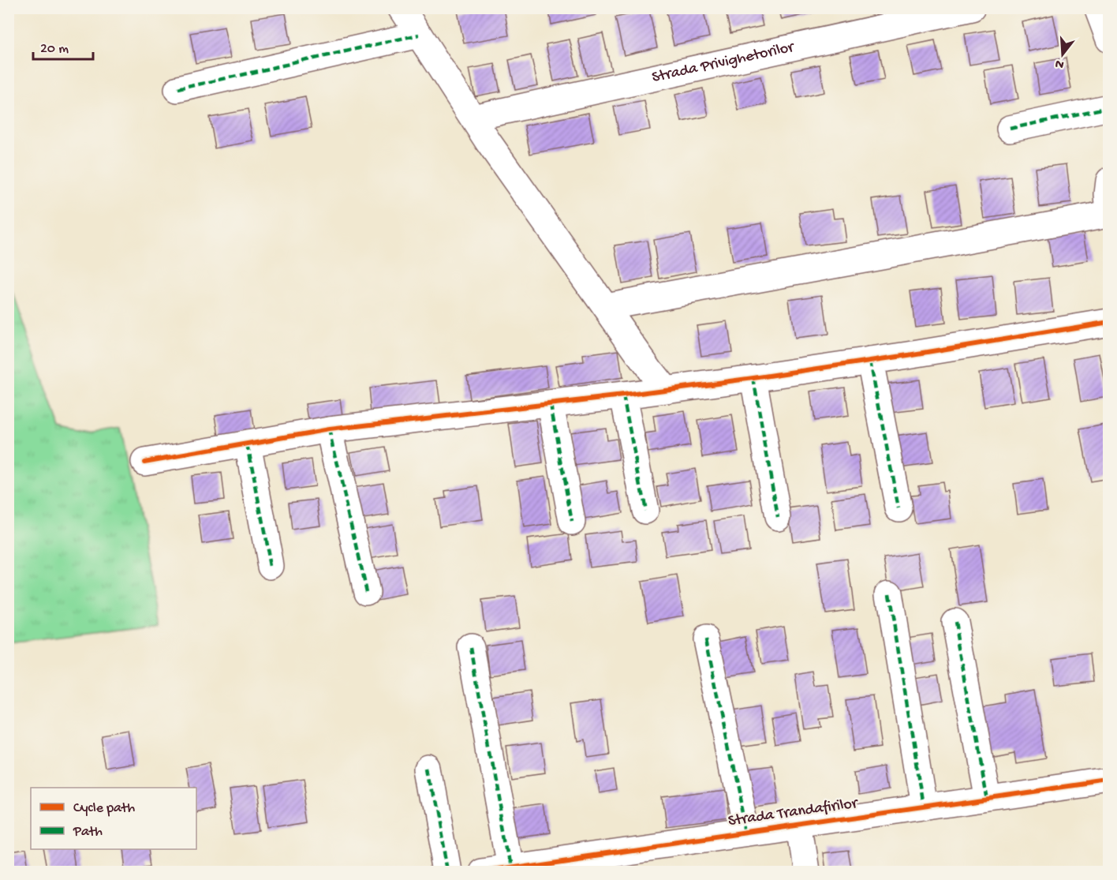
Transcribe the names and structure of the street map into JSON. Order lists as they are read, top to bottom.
{
  "streets": {
    "street": ["Strada Privighetorilor", "Strada Trandafirilor"]
  },
  "legend": ["Cycle path", "Path"],
  "scale_bar": "20 m",
  "north": "bottom"
}
